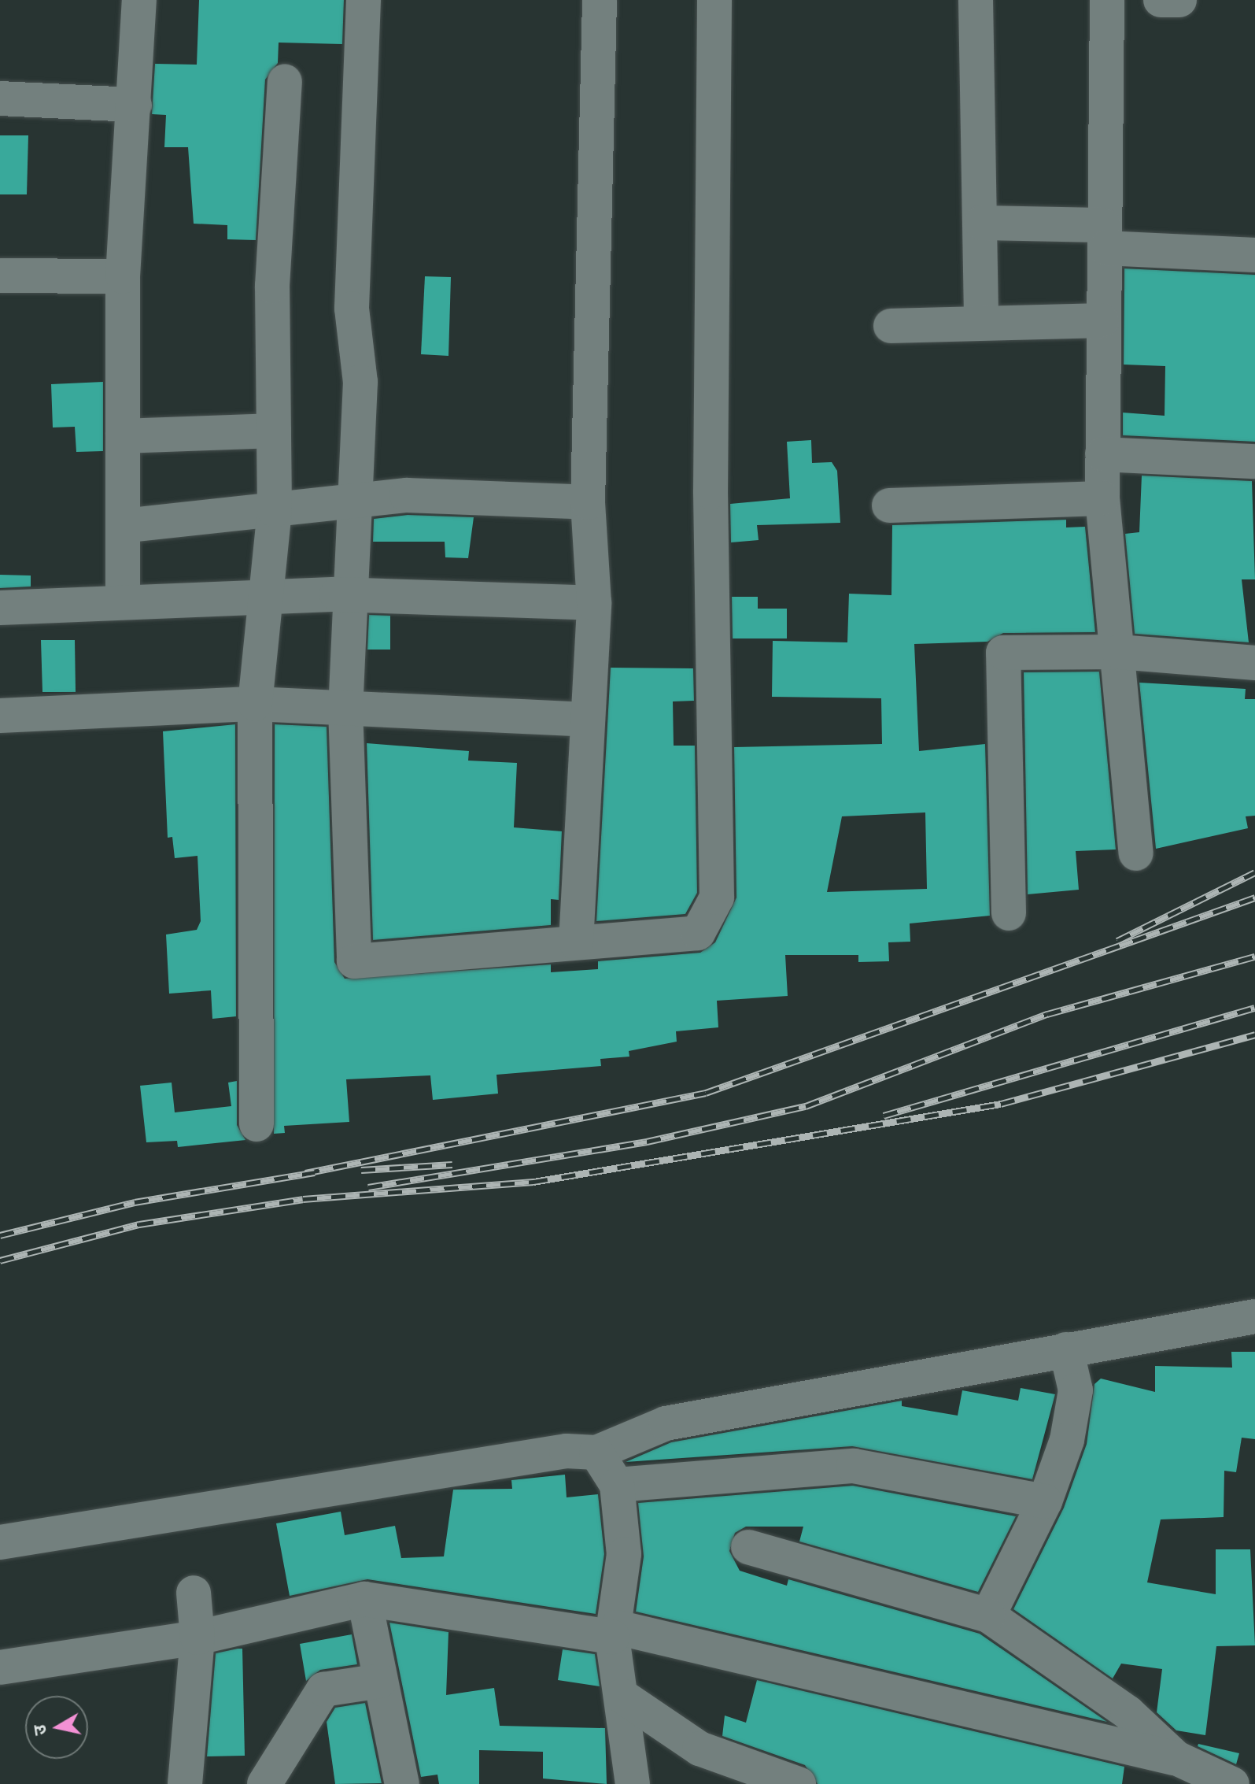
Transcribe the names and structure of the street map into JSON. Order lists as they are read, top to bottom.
{
  "north": "left"
}
